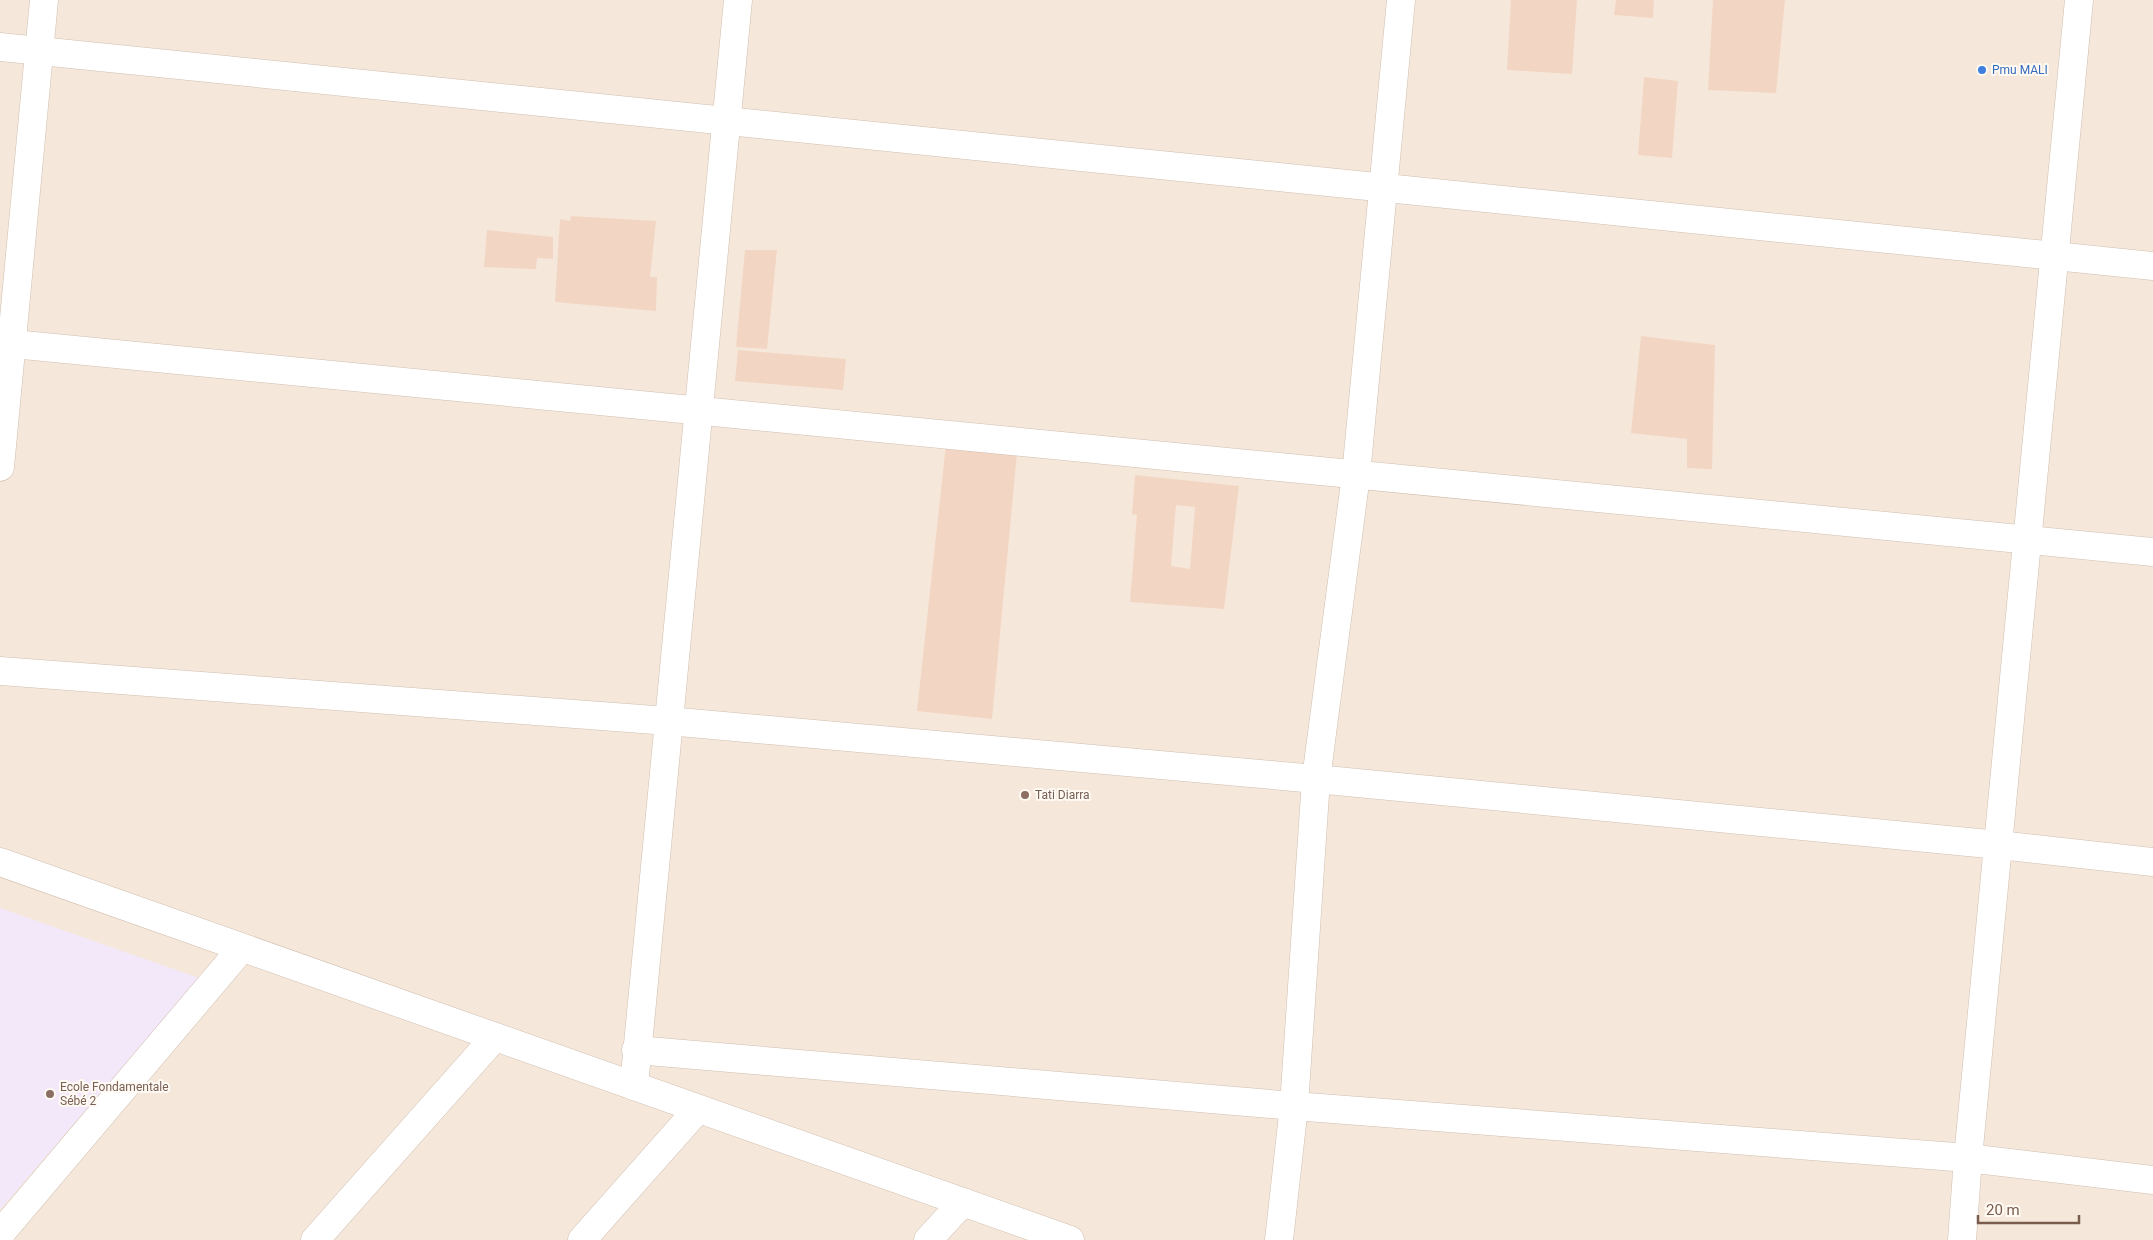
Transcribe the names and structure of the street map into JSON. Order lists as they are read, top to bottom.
{
  "places": ["Pmu MALI", "Tati Diarra", "Ecole Fondamentale Sébé 2"],
  "scale_bar": "20 m"
}
